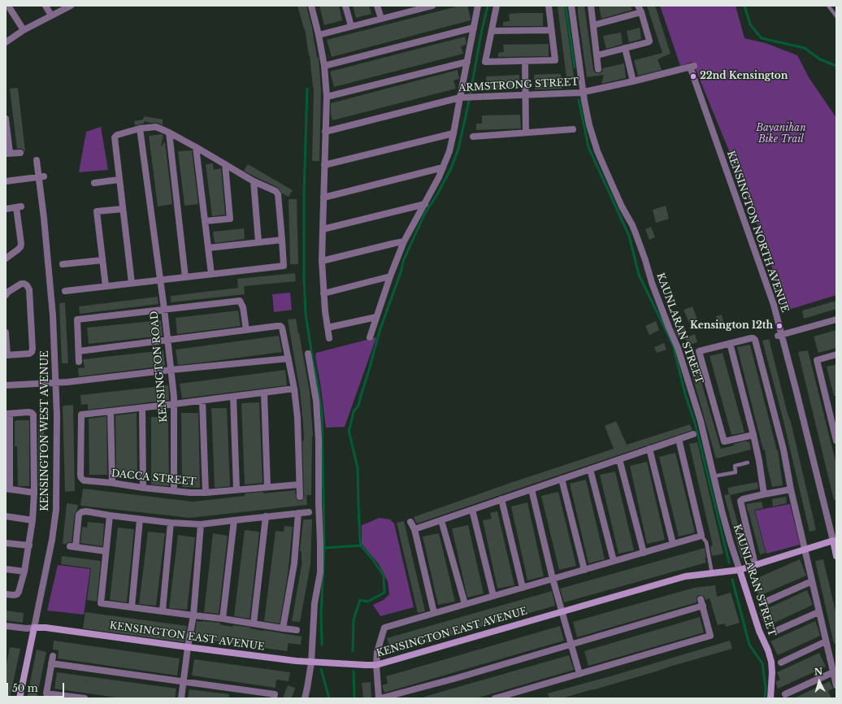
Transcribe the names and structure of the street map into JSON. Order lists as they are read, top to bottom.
{
  "streets": {
    "street": [
      "ARMSTRONG STREET",
      "KENSINGTON NORTH AVENUE",
      "KAUNLARAN STREET",
      "KENSINGTON ROAD",
      "KENSINGTON WEST AVENUE",
      "DACCA STREET",
      "KENSINGTON EAST AVENUE"
    ]
  },
  "crossings": [
    ["ARMSTRONG STREET", "KENSINGTON NORTH AVENUE"],
    ["ARMSTRONG STREET", "KAUNLARAN STREET"],
    ["KENSINGTON NORTH AVENUE", "KENSINGTON EAST AVENUE"],
    ["KAUNLARAN STREET", "KENSINGTON EAST AVENUE"],
    ["KENSINGTON ROAD", "DACCA STREET"],
    ["KENSINGTON WEST AVENUE", "KENSINGTON EAST AVENUE"]
  ],
  "parks": ["Bayanihan Bike Trail"],
  "places": ["22nd Kensington", "Kensington 12th"],
  "scale_bar": "50 m",
  "north": "top"
}
